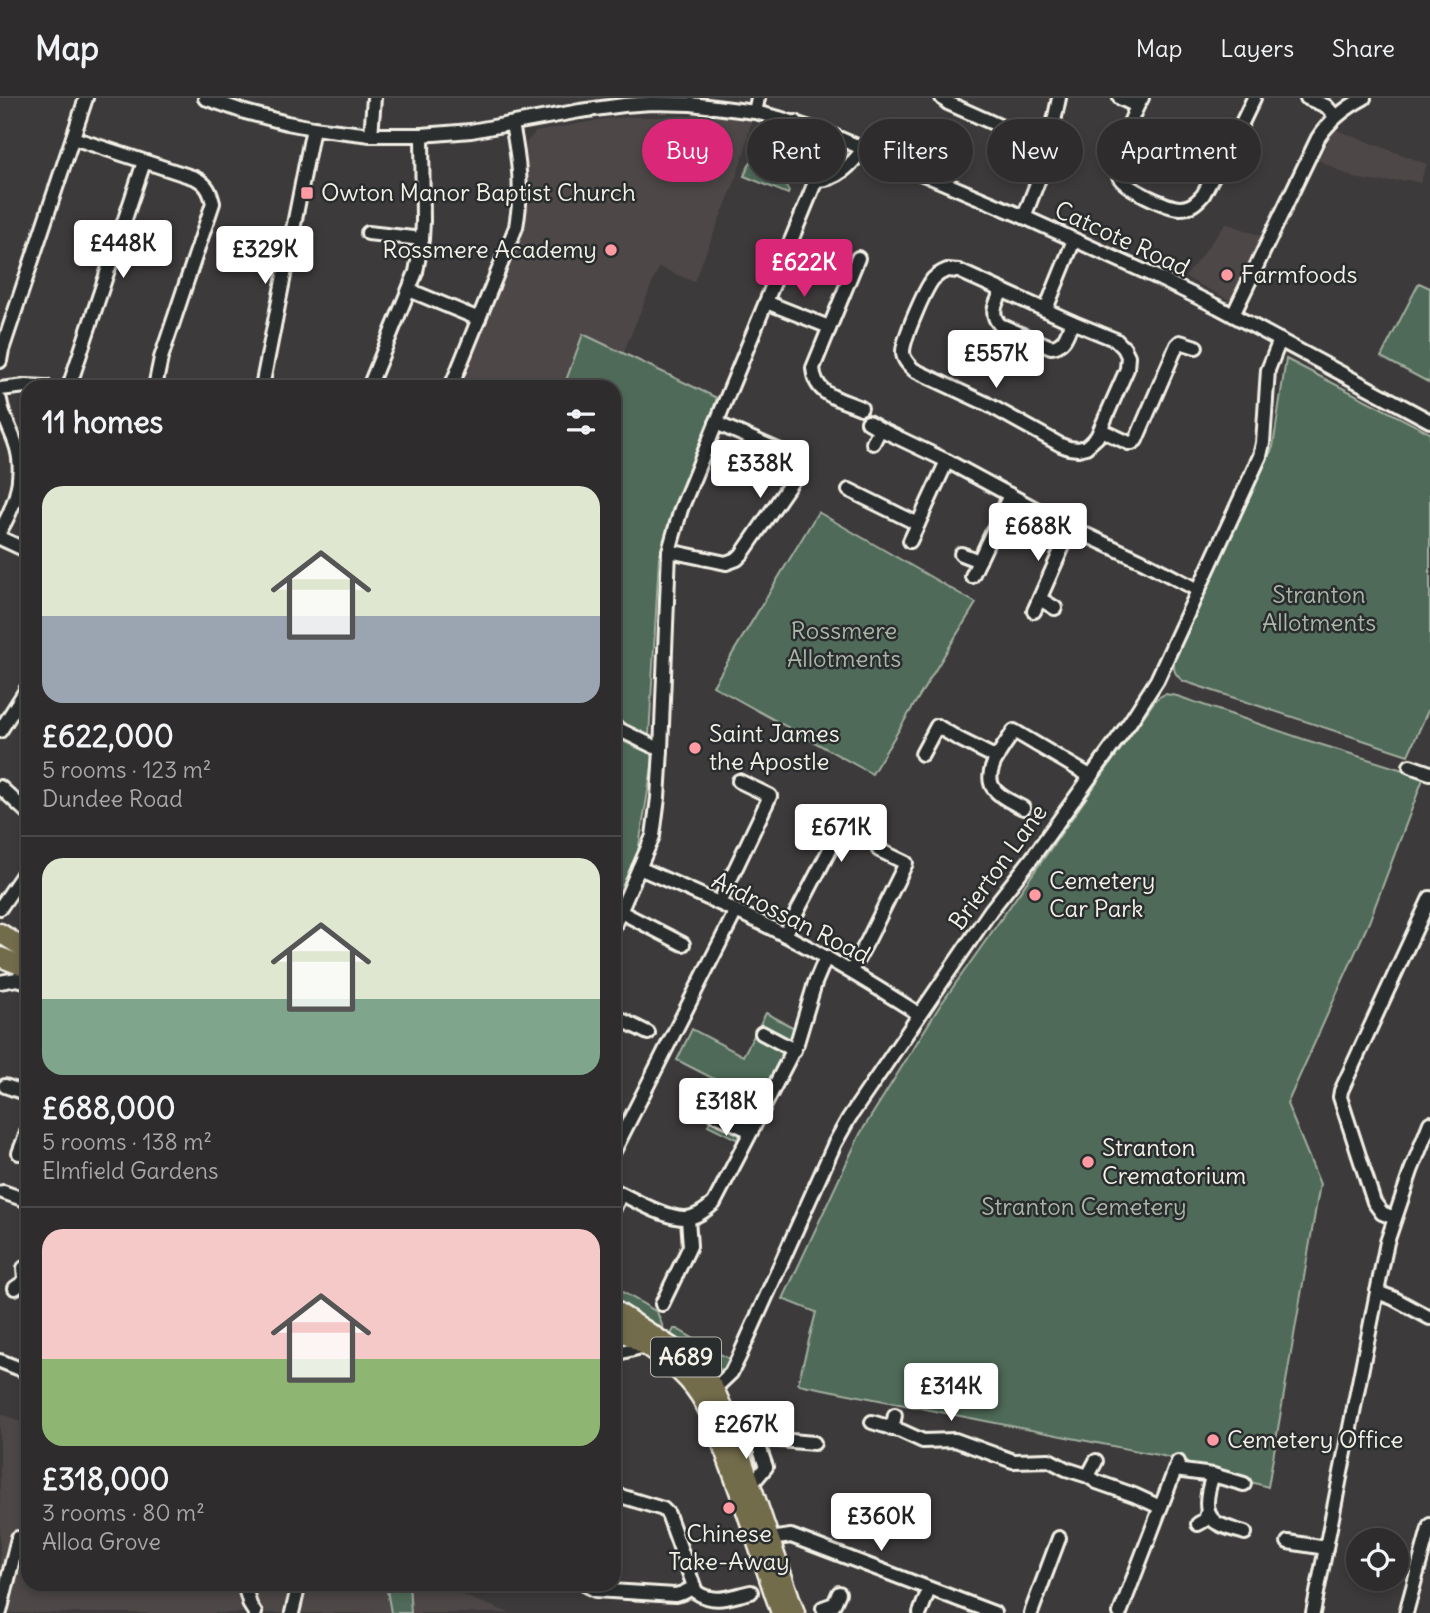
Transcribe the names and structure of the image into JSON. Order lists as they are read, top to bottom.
{
  "streets": {
    "highway": ["A689"],
    "street": ["Catcote Road", "Brierton Lane", "Ardrossan Road"]
  },
  "crossings": [
    ["Catcote Road", "Brierton Lane"],
    ["Brierton Lane", "Ardrossan Road"],
    ["Brierton Lane", "A689"]
  ],
  "parks": ["Stranton Allotments", "Rossmere Allotments", "Stranton Cemetery"],
  "places": {
    "transit": ["Owton Manor Baptist Church"],
    "other": [
      "Rossmere Academy",
      "Farmfoods",
      "Saint James the Apostle",
      "Cemetery Car Park",
      "Stranton Crematorium",
      "Cemetery Office",
      "Chinese Take-Away"
    ]
  },
  "page": {
    "header": "Map",
    "nav": ["Map", "Layers", "Share"],
    "chip": [
      "Buy",
      "Rent",
      "Filters",
      "New",
      "Apartment"
    ],
    "price": [
      "£448K",
      "£329K",
      "£622K",
      "£557K",
      "£338K",
      "£688K",
      "£671K",
      "£318K",
      "£314K",
      "£267K",
      "£360K"
    ],
    "heading": "11 homes",
    "list": [
      {
        "name": "£622,000",
        "note": "5 rooms · 123 m² · Dundee Road"
      },
      {
        "name": "£688,000",
        "note": "5 rooms · 138 m² · Elmfield Gardens"
      },
      {
        "name": "£318,000",
        "note": "3 rooms · 80 m² · Alloa Grove"
      }
    ]
  }
}
